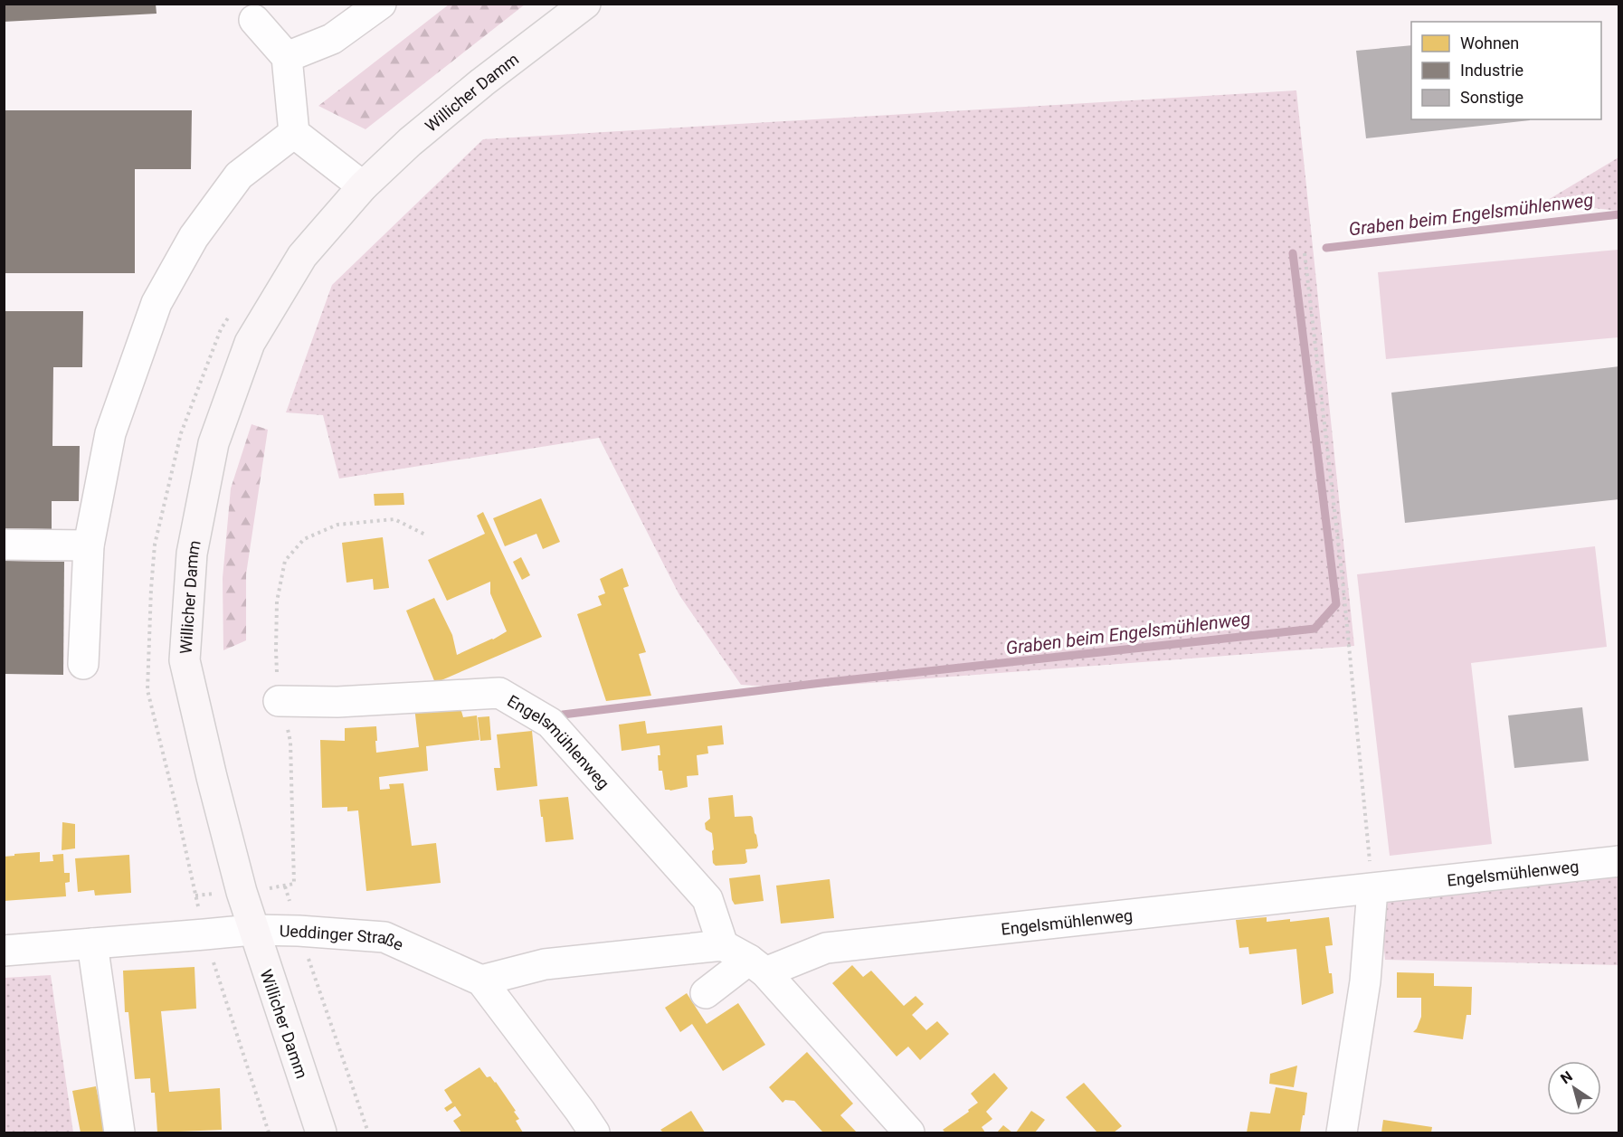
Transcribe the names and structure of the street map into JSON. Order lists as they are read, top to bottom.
{
  "streets": {
    "main road": ["Willicher Damm"],
    "street": ["Engelsmühlenweg", "Ueddinger Straße"]
  },
  "crossings": [
    ["Willicher Damm", "Ueddinger Straße"]
  ],
  "water": ["Graben beim Engelsmühlenweg"],
  "legend": ["Wohnen", "Industrie", "Sonstige"],
  "north": "top left"
}
